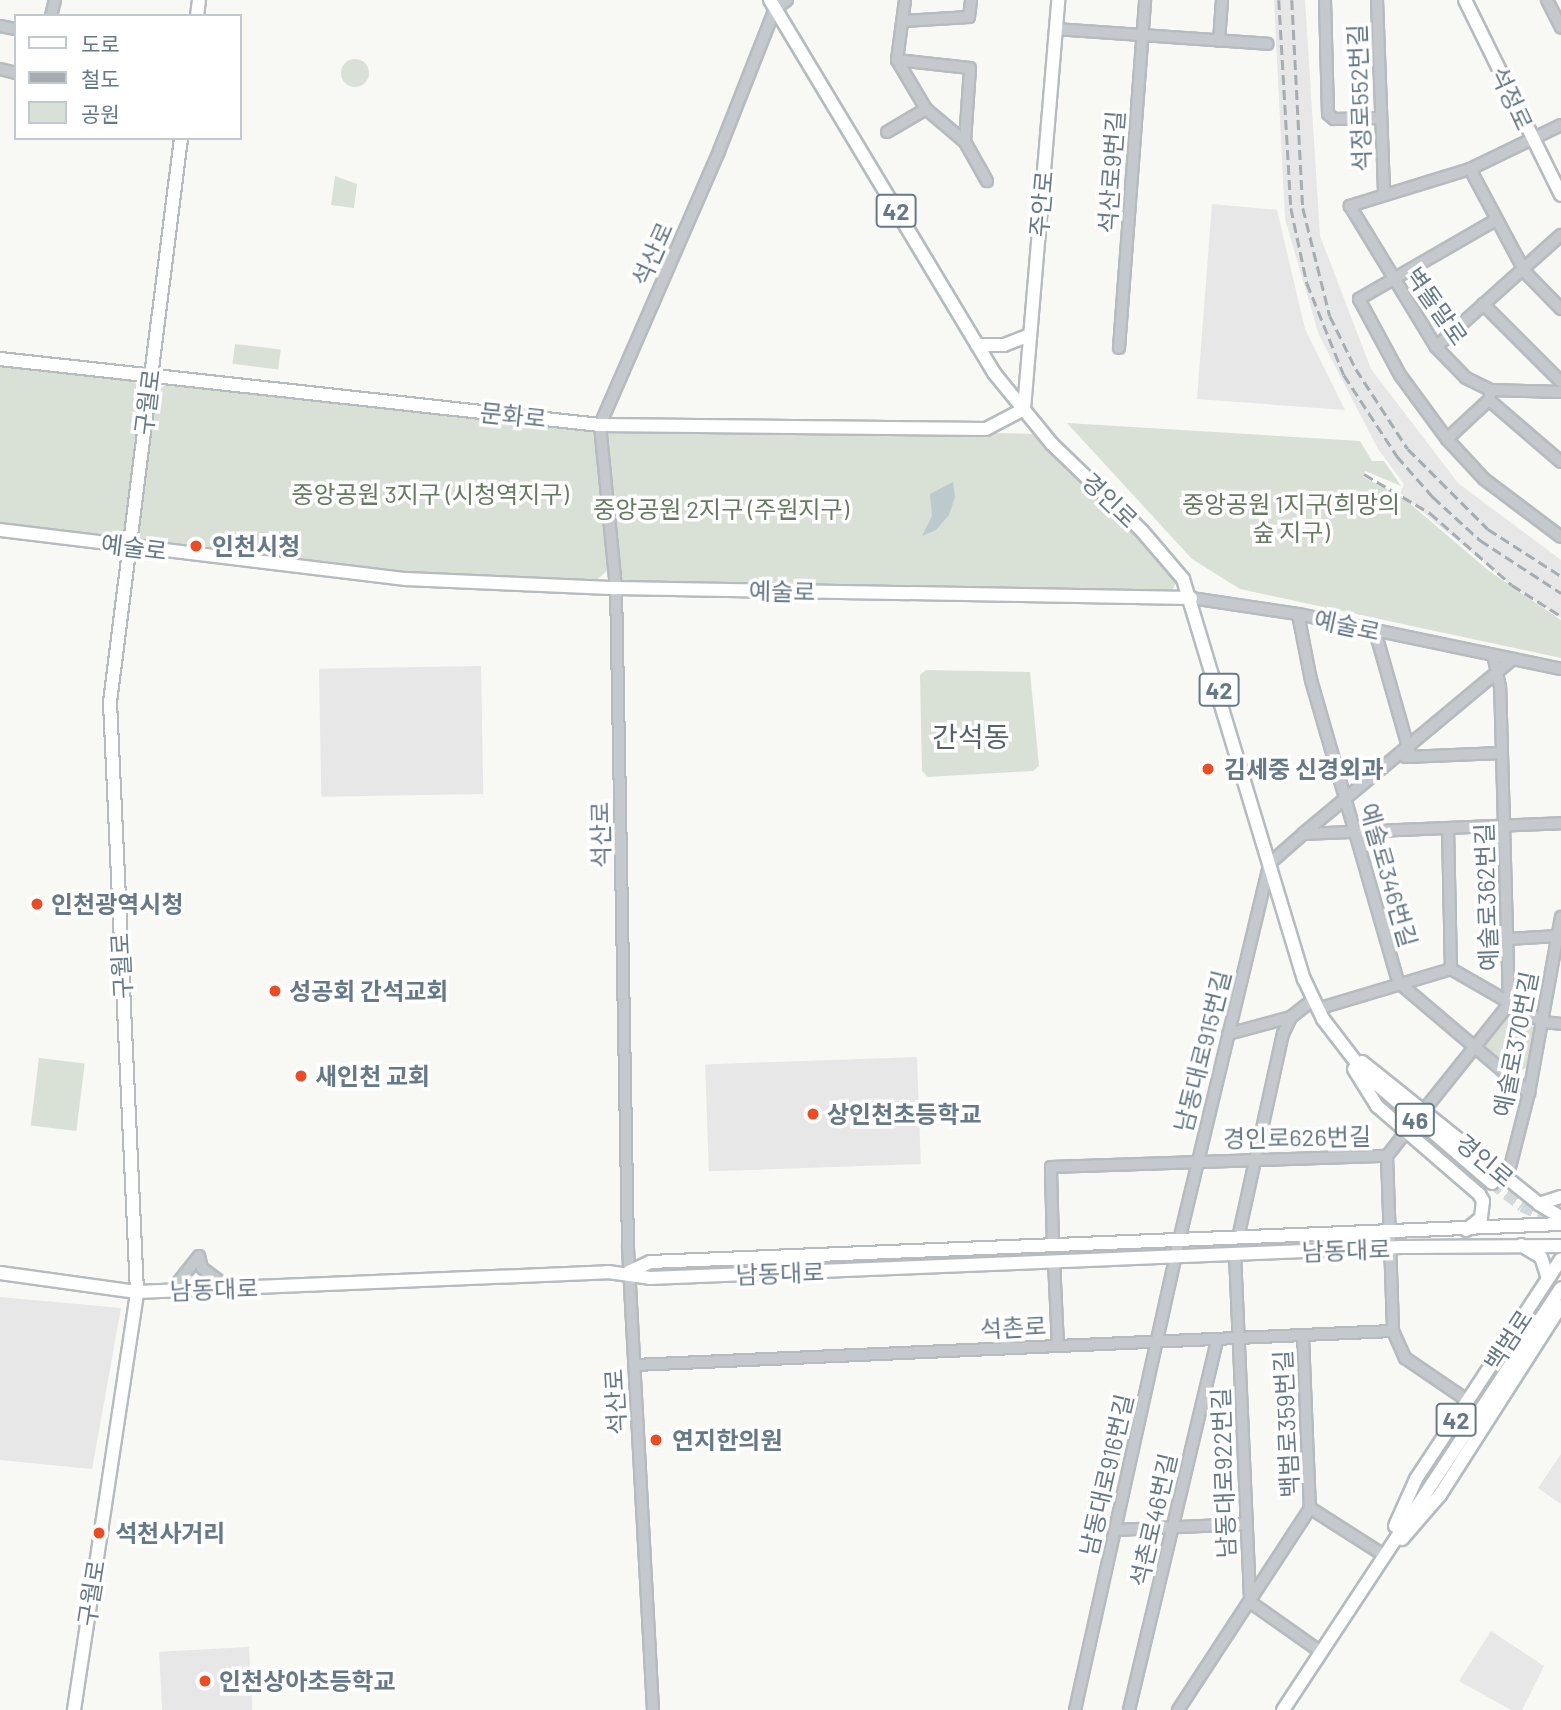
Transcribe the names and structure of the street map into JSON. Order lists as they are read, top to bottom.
{
  "streets": {
    "main road": [
      "석정로",
      "주안로",
      "42",
      "구월로",
      "문화로",
      "경인로",
      "예술로",
      "46",
      "남동대로",
      "백범로"
    ],
    "street": [
      "석정로552번길",
      "석산로9번길",
      "석산로",
      "벽돌말로",
      "예술로346번길",
      "예술로362번길",
      "예술로370번길",
      "남동대로915번길",
      "경인로626번길",
      "석촌로",
      "백범로359번길",
      "남동대로922번길",
      "남동대로916번길",
      "석촌로46번길"
    ]
  },
  "crossings": [
    ["석정로552번길", "벽돌말로"],
    ["주안로", "문화로"],
    ["주안로", "경인로"],
    ["석산로", "문화로"],
    ["석산로", "경인로"],
    ["석산로", "예술로"],
    ["석산로", "남동대로"],
    ["석산로", "석촌로"],
    ["구월로", "문화로"],
    ["구월로", "예술로"],
    ["구월로", "남동대로"],
    ["문화로", "경인로"],
    ["경인로", "예술로"],
    ["경인로", "예술로362번길"],
    ["경인로", "예술로370번길"],
    ["경인로", "남동대로915번길"],
    ["경인로", "경인로626번길"],
    ["예술로", "예술로346번길"],
    ["예술로", "예술로362번길"],
    ["예술로346번길", "예술로362번길"],
    ["예술로346번길", "예술로370번길"],
    ["남동대로915번길", "경인로626번길"],
    ["남동대로915번길", "남동대로"],
    ["남동대로915번길", "남동대로916번길"],
    ["남동대로", "남동대로922번길"],
    ["남동대로", "남동대로916번길"],
    ["석촌로", "백범로359번길"],
    ["석촌로", "남동대로922번길"],
    ["석촌로", "남동대로916번길"],
    ["석촌로", "석촌로46번길"],
    ["백범로", "백범로359번길"]
  ],
  "districts": ["간석동"],
  "parks": ["중앙공원 3지구 (시청역지구)", "중앙공원 1지구(희망의 숲 지구)", "중앙공원 2지구 (주원지구)"],
  "places": [
    "인천시청",
    "김세중 신경외과",
    "인천광역시청",
    "성공회 간석교회",
    "새인천 교회",
    "상인천초등학교",
    "연지한의원",
    "석천사거리",
    "인천상아초등학교"
  ],
  "legend": ["도로", "철도", "공원"]
}
